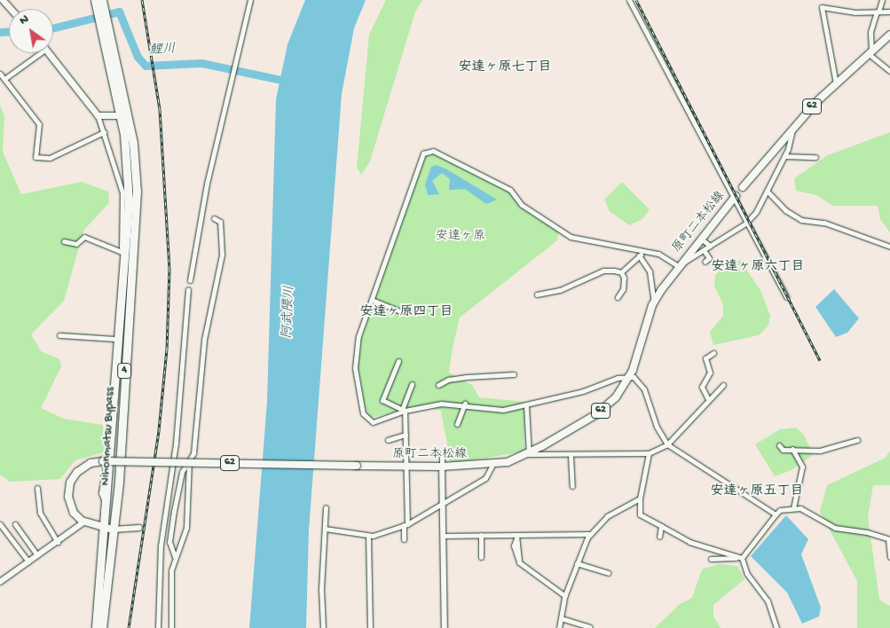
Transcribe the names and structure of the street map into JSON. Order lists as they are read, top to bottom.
{
  "streets": {
    "highway": ["4", "Nihonmatsu Bypass"],
    "main road": ["62", "原町二本松線"]
  },
  "crossings": [
    ["4", "Nihonmatsu Bypass"]
  ],
  "districts": [
    "安達ヶ原七丁目",
    "安達ヶ原六丁目",
    "安達ヶ原四丁目",
    "安達ヶ原五丁目"
  ],
  "water": ["鯉川", "阿武隈川"],
  "parks": ["安達ヶ原"],
  "north": "top left"
}
